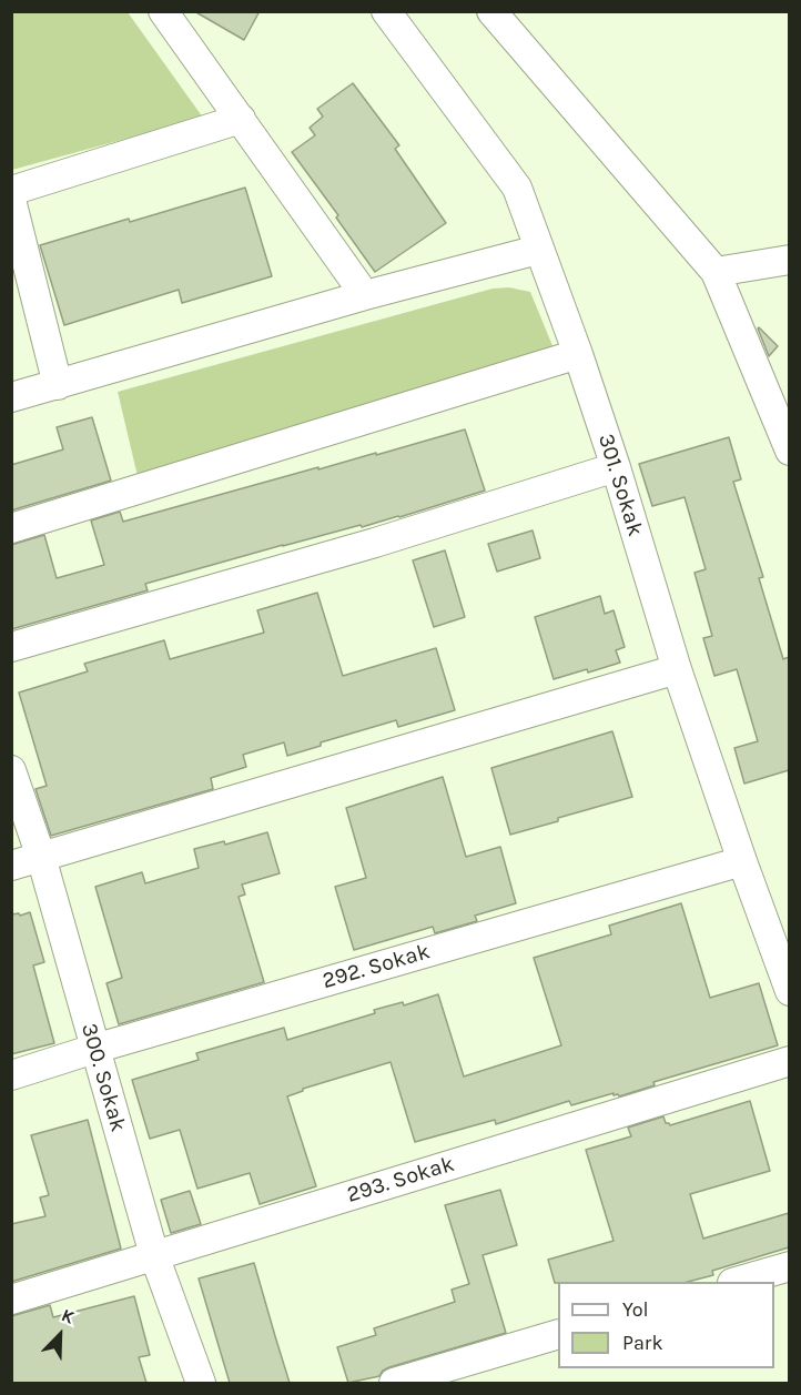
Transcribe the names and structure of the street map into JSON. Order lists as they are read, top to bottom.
{
  "streets": {
    "street": [
      "301. Sokak",
      "292. Sokak",
      "300. Sokak",
      "293. Sokak"
    ]
  },
  "crossings": [
    ["301. Sokak", "292. Sokak"],
    ["292. Sokak", "300. Sokak"],
    ["300. Sokak", "293. Sokak"]
  ],
  "legend": ["Yol", "Park"],
  "north": "top right"
}
